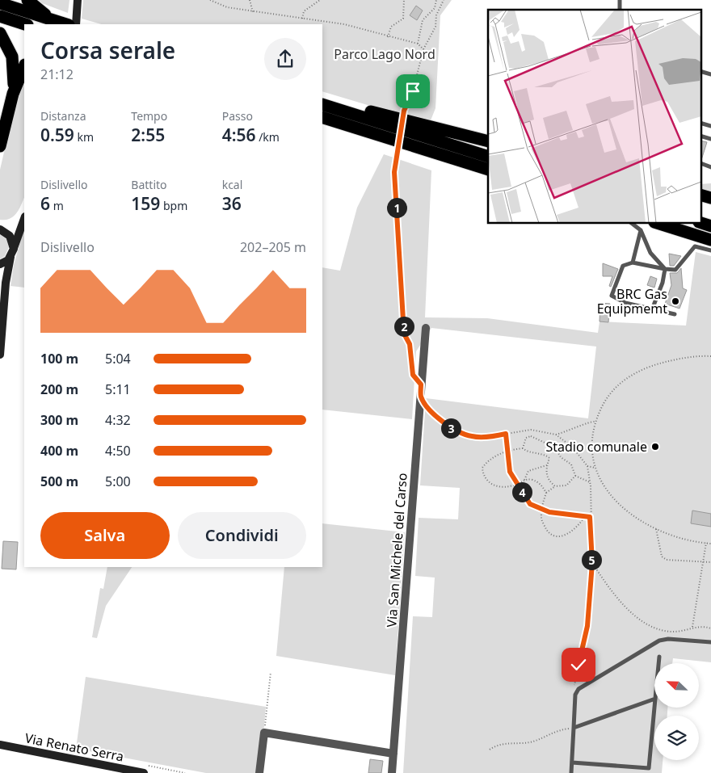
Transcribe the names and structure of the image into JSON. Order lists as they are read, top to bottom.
{
  "streets": {
    "street": ["Via San Michele del Carso", "Via Renato Serra"]
  },
  "parks": ["Parco Lago Nord"],
  "places": ["BRC Gas Equipmemt", "Stadio comunale"],
  "north": "top left",
  "page": {
    "heading": ["Corsa serale", "21:12"],
    "stats": [
      ["Distanza", "0.59 km"],
      ["Tempo", "2:55"],
      ["Passo", "4:56 /km"],
      ["Dislivello", "6 m"],
      ["Battito", "159 bpm"],
      ["kcal", "36"]
    ],
    "pins": [
      "1",
      "2",
      "3",
      "4",
      "5"
    ],
    "chart": ["Dislivello", "202–205 m"],
    "list": [
      {
        "name": "100 m",
        "note": "5:04"
      },
      {
        "name": "200 m",
        "note": "5:11"
      },
      {
        "name": "300 m",
        "note": "4:32"
      },
      {
        "name": "400 m",
        "note": "4:50"
      },
      {
        "name": "500 m",
        "note": "5:00"
      }
    ],
    "buttons": ["Salva", "Condividi"]
  }
}
